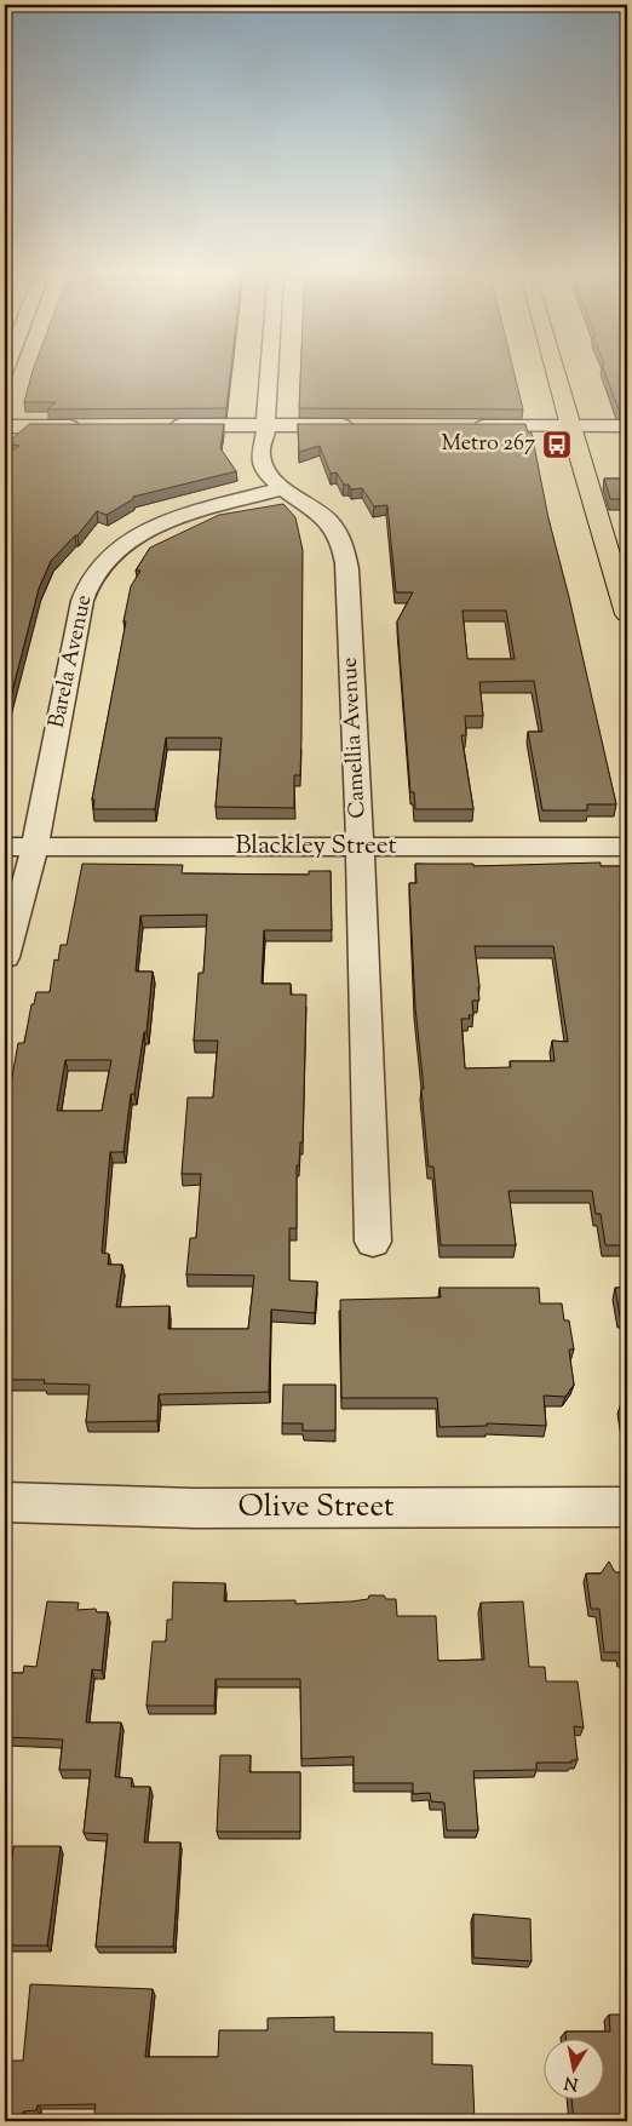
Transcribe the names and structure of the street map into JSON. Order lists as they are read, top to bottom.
{
  "streets": {
    "street": [
      "Barela Avenue",
      "Camellia Avenue",
      "Blackley Street",
      "Olive Street"
    ]
  },
  "crossings": [
    ["Barela Avenue", "Camellia Avenue"],
    ["Barela Avenue", "Blackley Street"],
    ["Camellia Avenue", "Blackley Street"]
  ],
  "places": {
    "bus stop": ["Metro 267"]
  },
  "north": "bottom"
}
